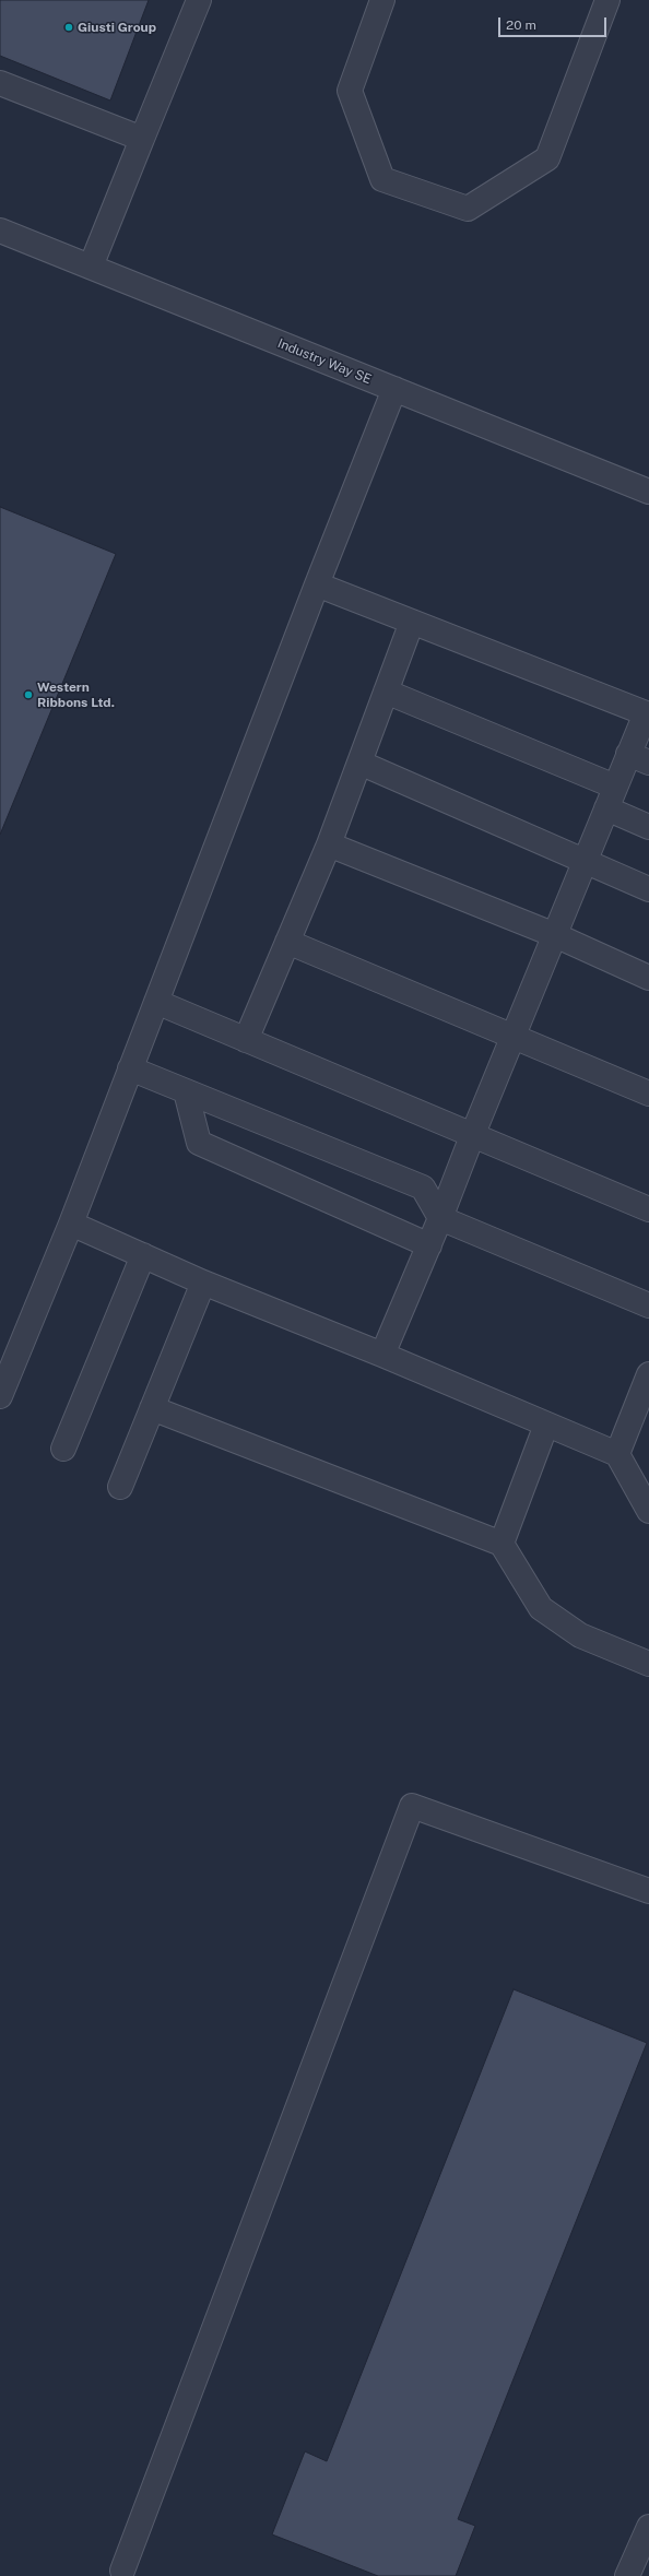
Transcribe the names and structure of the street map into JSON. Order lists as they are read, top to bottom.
{
  "streets": {
    "street": ["Industry Way SE"]
  },
  "places": ["Giusti Group", "Western Ribbons Ltd."],
  "scale_bar": "20 m"
}
